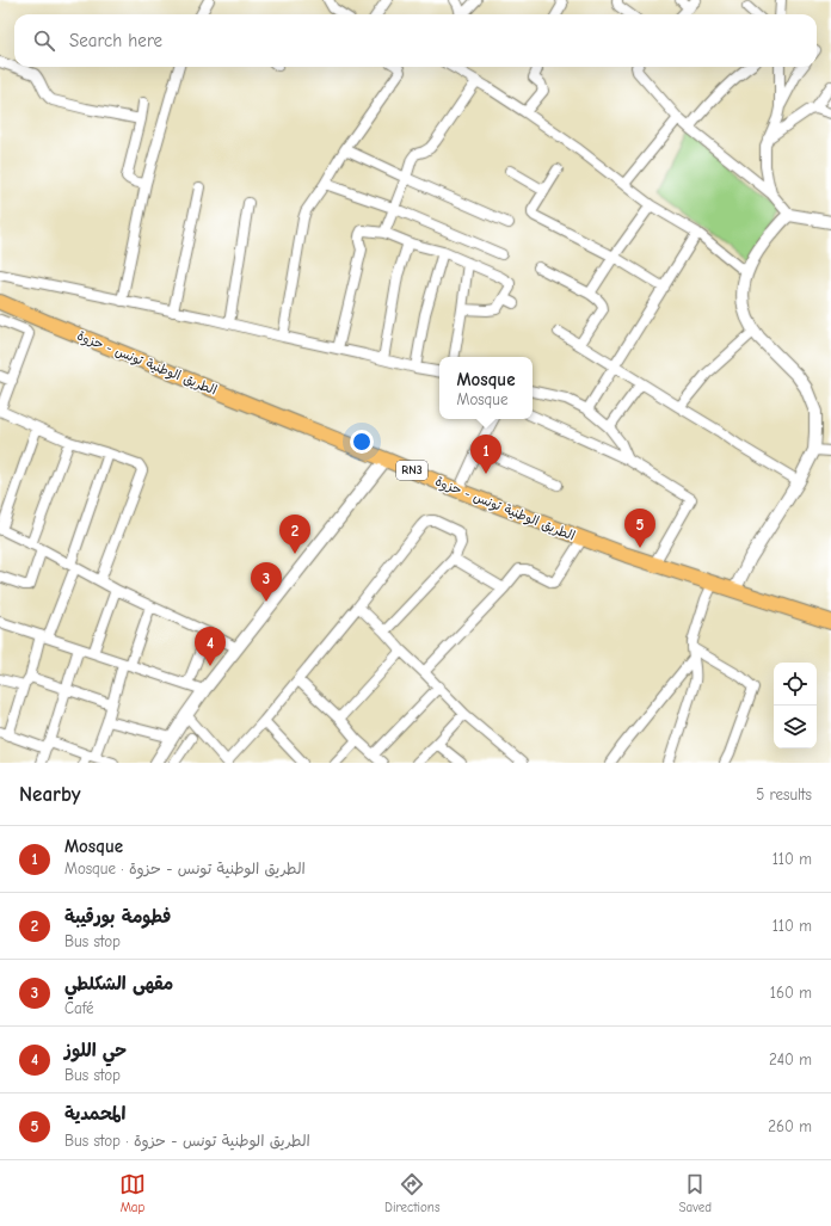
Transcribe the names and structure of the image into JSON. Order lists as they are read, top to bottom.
{
  "streets": {
    "main road": ["الطريق الوطنية تونس - حزوة", "RN3"]
  },
  "page": {
    "search": "Search here",
    "popup": ["Mosque", "Mosque"],
    "pins": [
      "1",
      "5",
      "2",
      "3",
      "4"
    ],
    "heading": ["Nearby", "5 results"],
    "list": [
      {
        "mark": "1",
        "name": "Mosque",
        "note": "Mosque · الطريق الوطنية تونس - حزوة",
        "value": "110 m"
      },
      {
        "mark": "2",
        "name": "فطومة بورقيبة",
        "note": "Bus stop",
        "value": "110 m"
      },
      {
        "mark": "3",
        "name": "مقهى الشكلطي",
        "note": "Café",
        "value": "160 m"
      },
      {
        "mark": "4",
        "name": "حي اللوز",
        "note": "Bus stop",
        "value": "240 m"
      },
      {
        "mark": "5",
        "name": "المحمدية",
        "note": "Bus stop · الطريق الوطنية تونس - حزوة",
        "value": "260 m"
      }
    ],
    "nav": ["Map", "Directions", "Saved"]
  }
}
